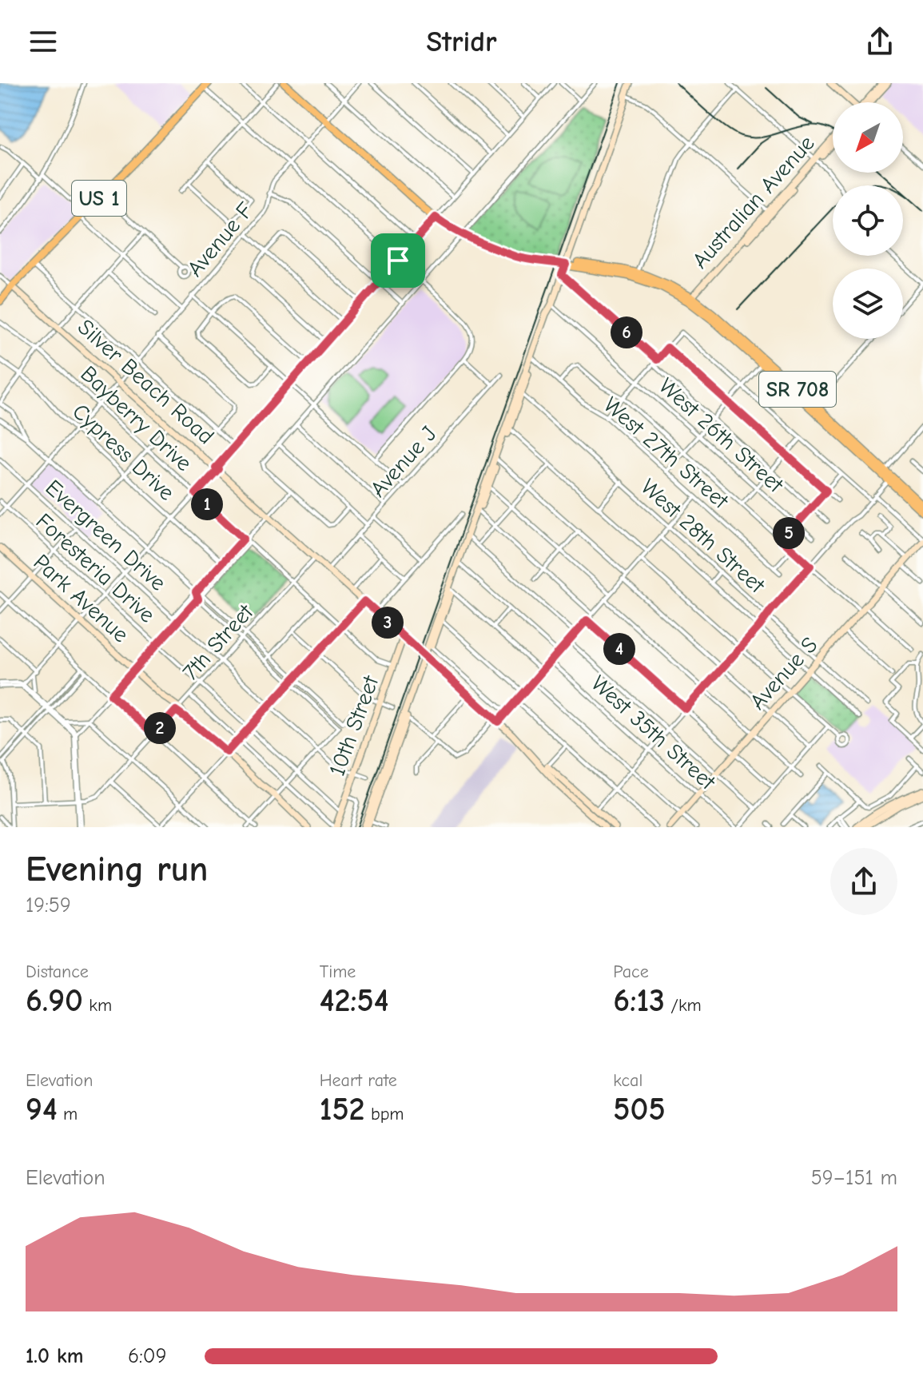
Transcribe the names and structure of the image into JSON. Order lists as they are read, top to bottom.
{
  "streets": {
    "main road": ["US 1", "SR 708"],
    "street": [
      "Australian Avenue",
      "Avenue F",
      "Silver Beach Road",
      "Bayberry Drive",
      "West 26th Street",
      "Cypress Drive",
      "West 27th Street",
      "Avenue J",
      "Evergreen Drive",
      "West 28th Street",
      "Foresteria Drive",
      "Park Avenue",
      "7th Street",
      "Avenue S",
      "10th Street",
      "West 35th Street"
    ]
  },
  "crossings": [
    ["US 1", "Silver Beach Road"],
    ["Australian Avenue", "SR 708"],
    ["Avenue F", "Silver Beach Road"],
    ["Avenue F", "SR 708"],
    ["Avenue F", "Bayberry Drive"],
    ["Avenue F", "Cypress Drive"],
    ["Avenue F", "Evergreen Drive"],
    ["Avenue F", "Foresteria Drive"],
    ["Silver Beach Road", "Avenue J"],
    ["Silver Beach Road", "7th Street"],
    ["Silver Beach Road", "10th Street"],
    ["Bayberry Drive", "7th Street"],
    ["Bayberry Drive", "10th Street"],
    ["Evergreen Drive", "7th Street"],
    ["Evergreen Drive", "10th Street"],
    ["West 28th Street", "Avenue S"],
    ["Foresteria Drive", "7th Street"],
    ["Foresteria Drive", "10th Street"],
    ["Park Avenue", "7th Street"],
    ["Avenue S", "West 35th Street"]
  ],
  "north": "bottom left",
  "page": {
    "header": "Stridr",
    "pins": [
      "6",
      "1",
      "5",
      "3",
      "4",
      "2"
    ],
    "heading": ["Evening run", "19:59"],
    "stats": [
      ["Distance", "6.90 km"],
      ["Time", "42:54"],
      ["Pace", "6:13 /km"],
      ["Elevation", "94 m"],
      ["Heart rate", "152 bpm"],
      ["kcal", "505"]
    ],
    "chart": ["Elevation", "59–151 m"],
    "list": [
      {
        "name": "1.0 km",
        "note": "6:09"
      }
    ]
  }
}
